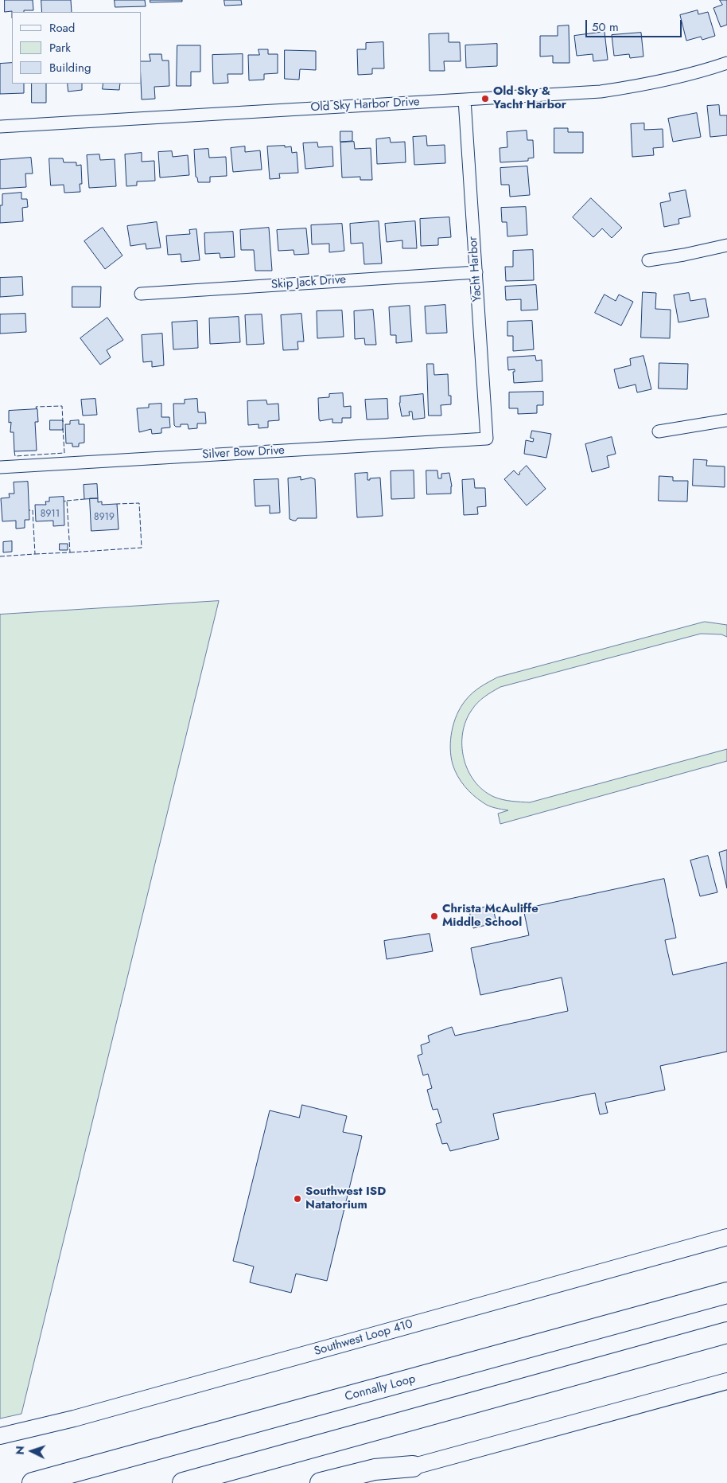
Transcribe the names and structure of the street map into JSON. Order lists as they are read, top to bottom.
{
  "streets": {
    "highway": ["Connally Loop"],
    "main road": ["Southwest Loop 410"],
    "street": [
      "Old Sky Harbor Drive",
      "Yacht Harbor",
      "Skip Jack Drive",
      "Silver Bow Drive"
    ]
  },
  "crossings": [
    ["Old Sky Harbor Drive", "Yacht Harbor"],
    ["Yacht Harbor", "Skip Jack Drive"],
    ["Yacht Harbor", "Silver Bow Drive"]
  ],
  "places": ["Old Sky & Yacht Harbor", "Christa McAuliffe Middle School", "Southwest ISD Natatorium"],
  "house_numbers": ["8911", "8919"],
  "legend": ["Road", "Park", "Building"],
  "scale_bar": "50 m",
  "north": "left"
}
